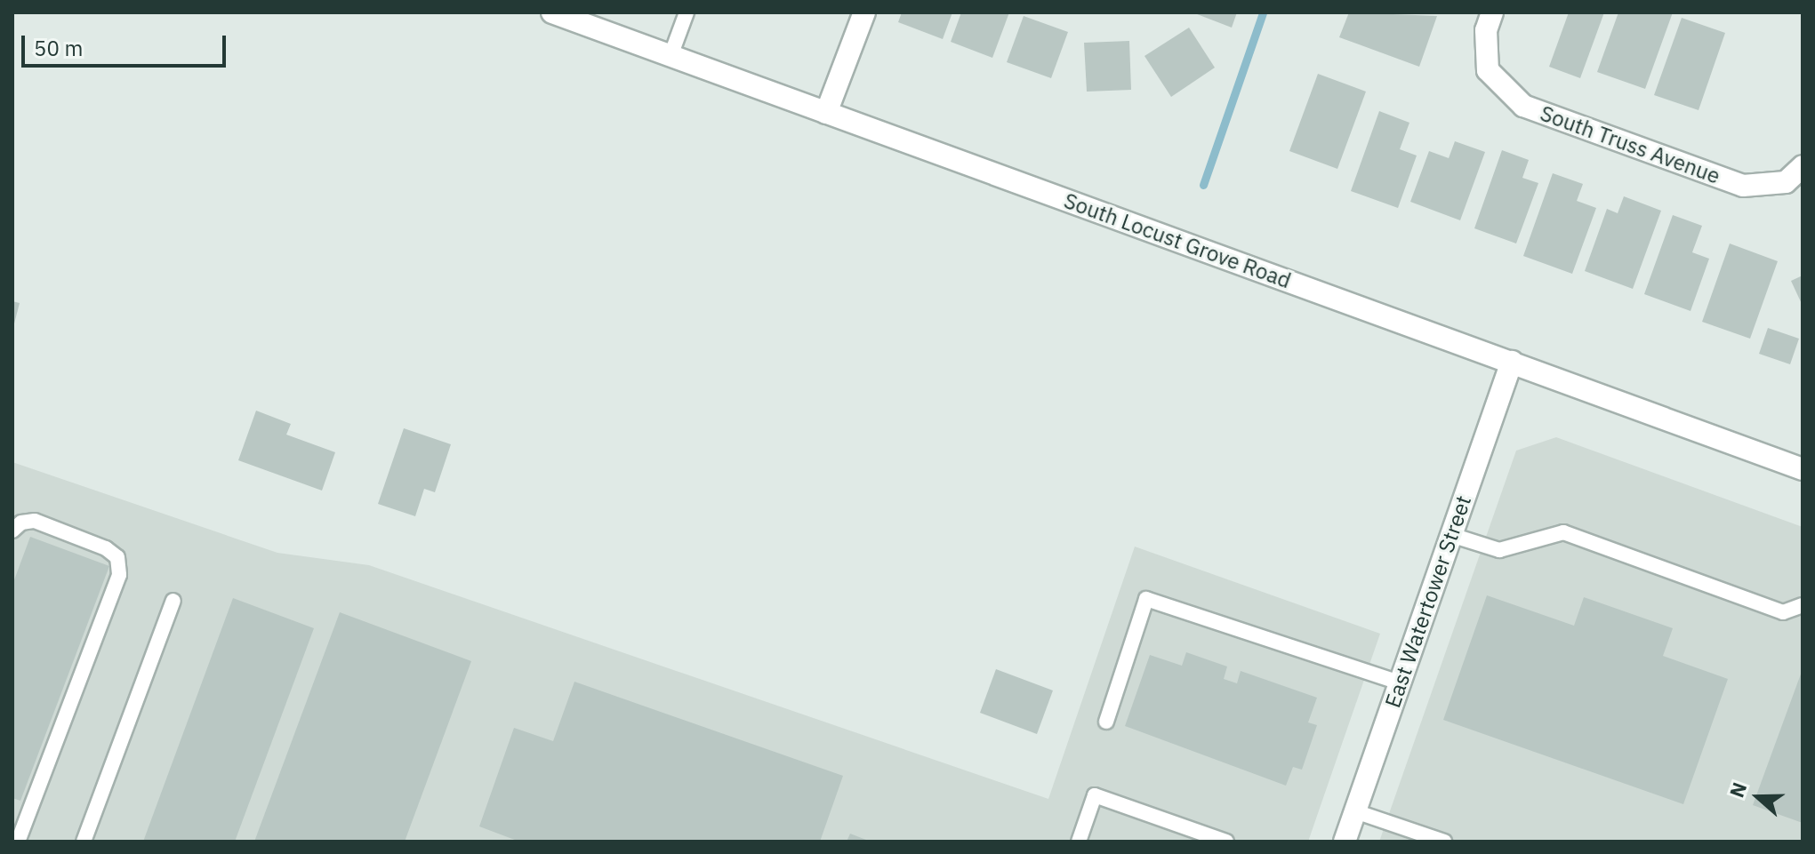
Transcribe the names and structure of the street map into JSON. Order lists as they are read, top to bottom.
{
  "streets": {
    "main road": ["South Truss Avenue", "South Locust Grove Road", "East Watertower Street"]
  },
  "crossings": [
    ["South Locust Grove Road", "East Watertower Street"]
  ],
  "scale_bar": "50 m",
  "north": "left"
}
